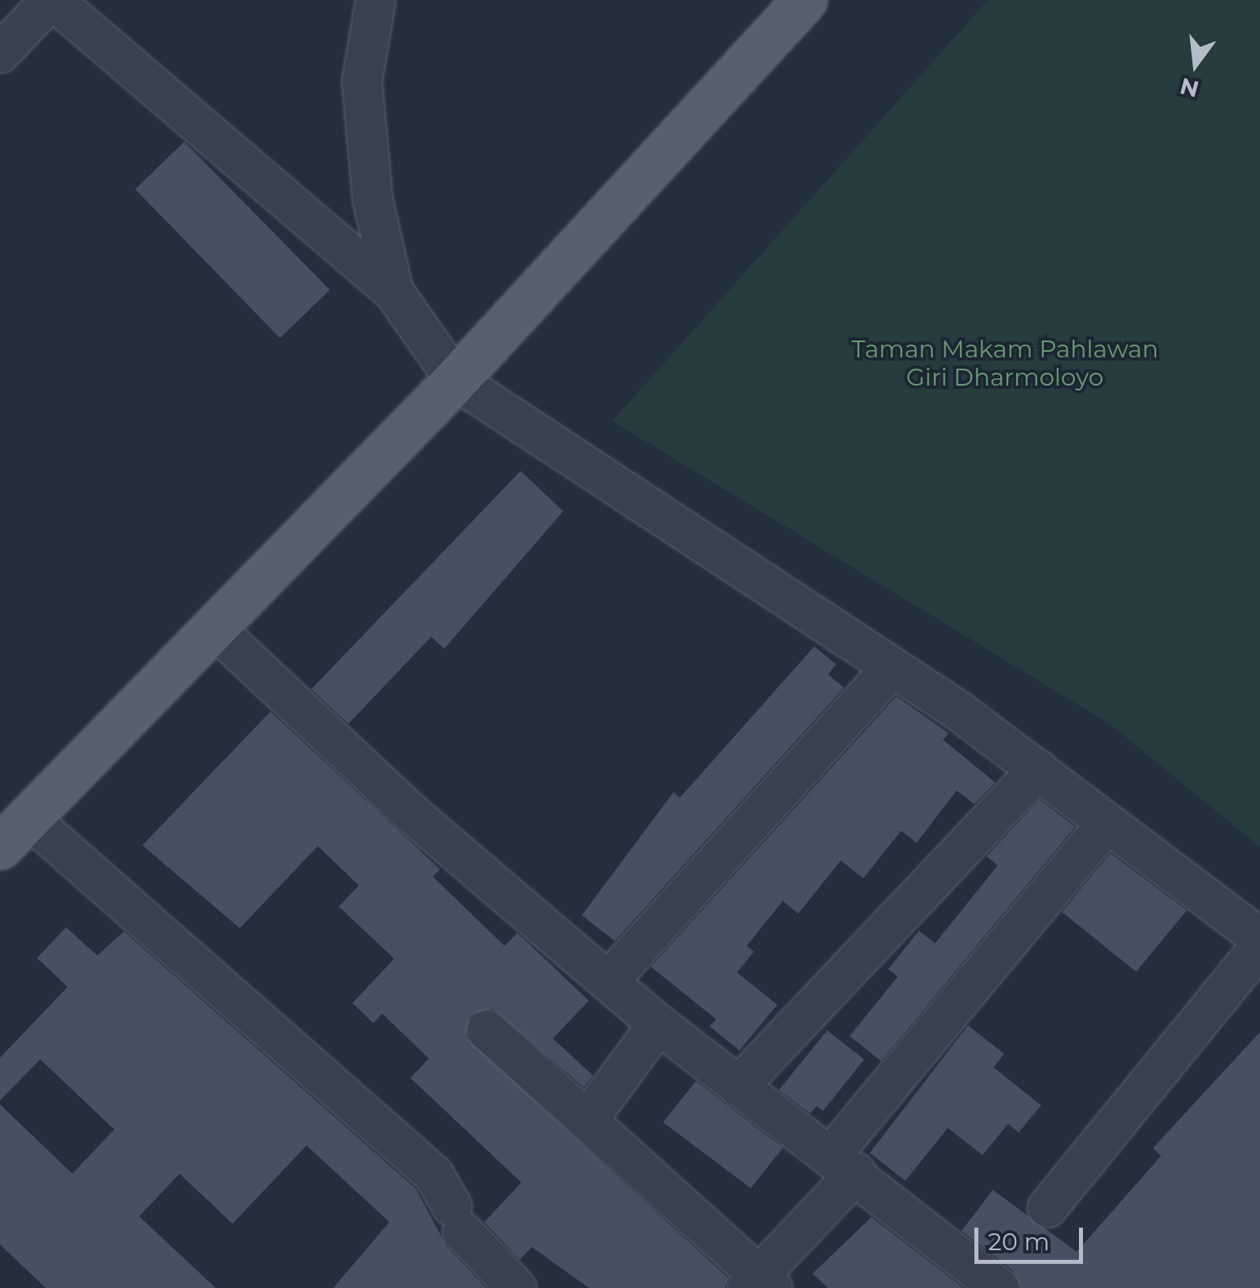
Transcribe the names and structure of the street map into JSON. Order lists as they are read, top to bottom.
{
  "parks": ["Taman Makam Pahlawan Giri Dharmoloyo"],
  "scale_bar": "20 m",
  "north": "bottom"
}
